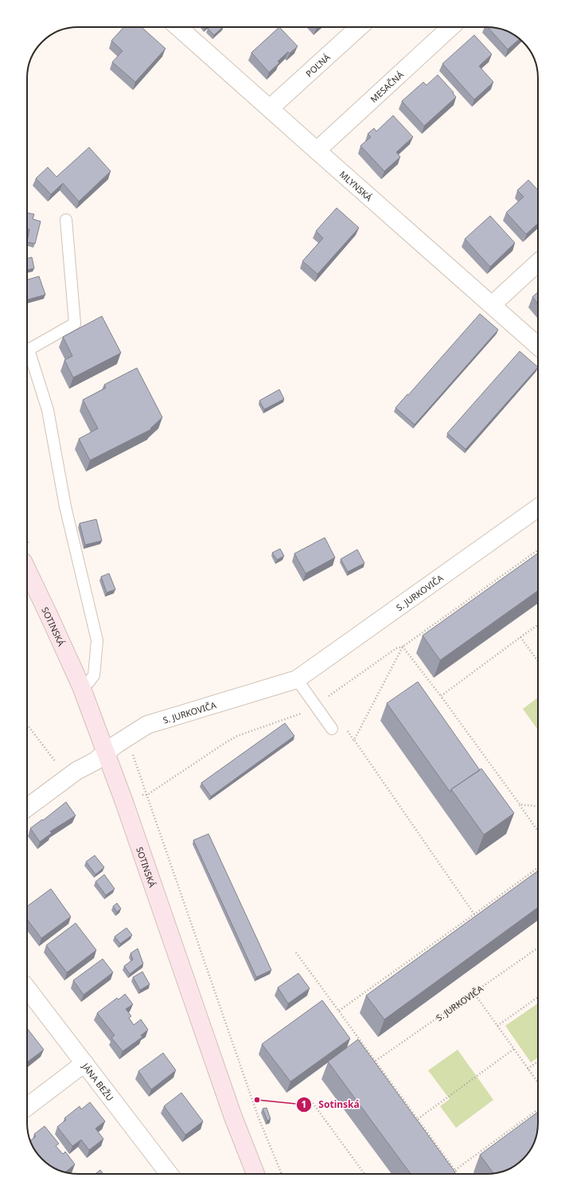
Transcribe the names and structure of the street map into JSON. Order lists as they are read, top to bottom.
{
  "streets": {
    "main road": ["SOTINSKÁ"],
    "street": [
      "POĽNÁ",
      "MESAČNÁ",
      "MLYNSKÁ",
      "S. JURKOVIČA",
      "JÁNA BEŽU"
    ]
  },
  "crossings": [
    ["POĽNÁ", "MLYNSKÁ"],
    ["MESAČNÁ", "MLYNSKÁ"],
    ["S. JURKOVIČA", "SOTINSKÁ"]
  ],
  "places": ["Sotinská"]
}
